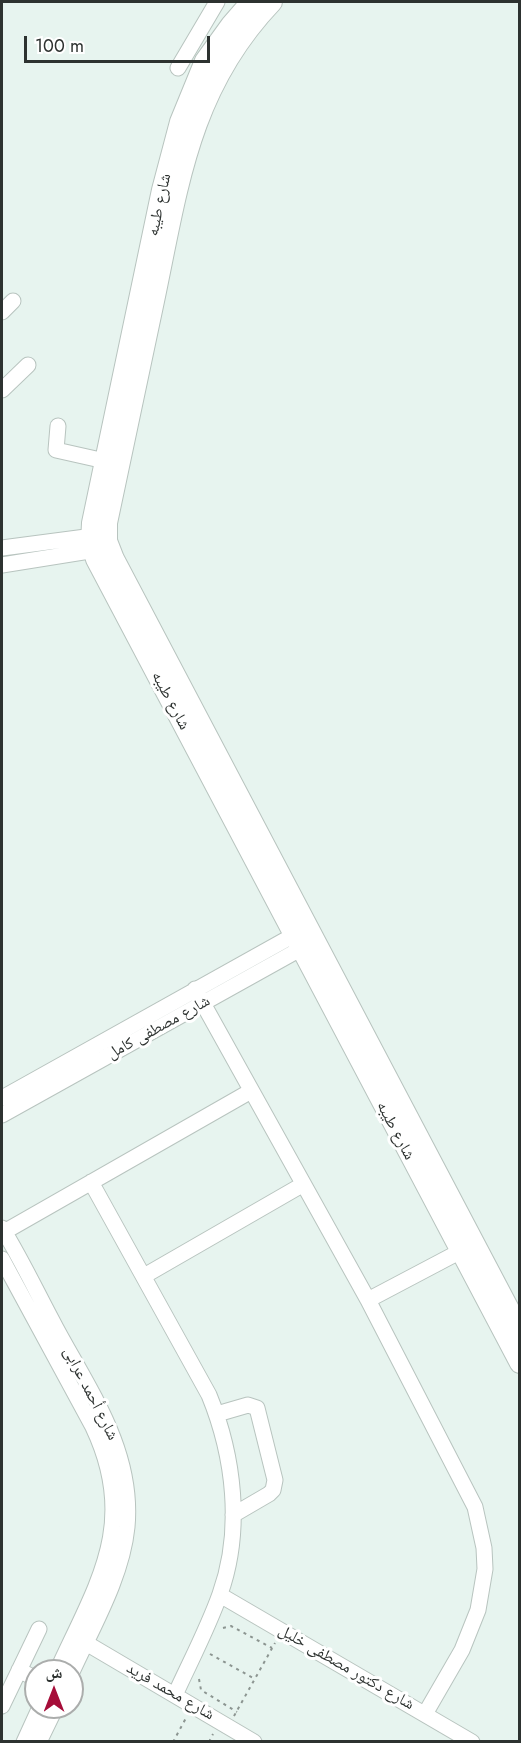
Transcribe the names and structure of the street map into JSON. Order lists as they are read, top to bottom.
{
  "streets": {
    "main road": ["شارع طيبه"],
    "street": [
      "شارع مصطفى كامل",
      "شارع أحمد عرابى",
      "شارع دكتور مصطفى خليل",
      "شارع محمد فريد"
    ]
  },
  "crossings": [
    ["شارع طيبه", "شارع مصطفى كامل"],
    ["شارع أحمد عرابى", "شارع محمد فريد"]
  ],
  "scale_bar": "100 m",
  "north": "top"
}
